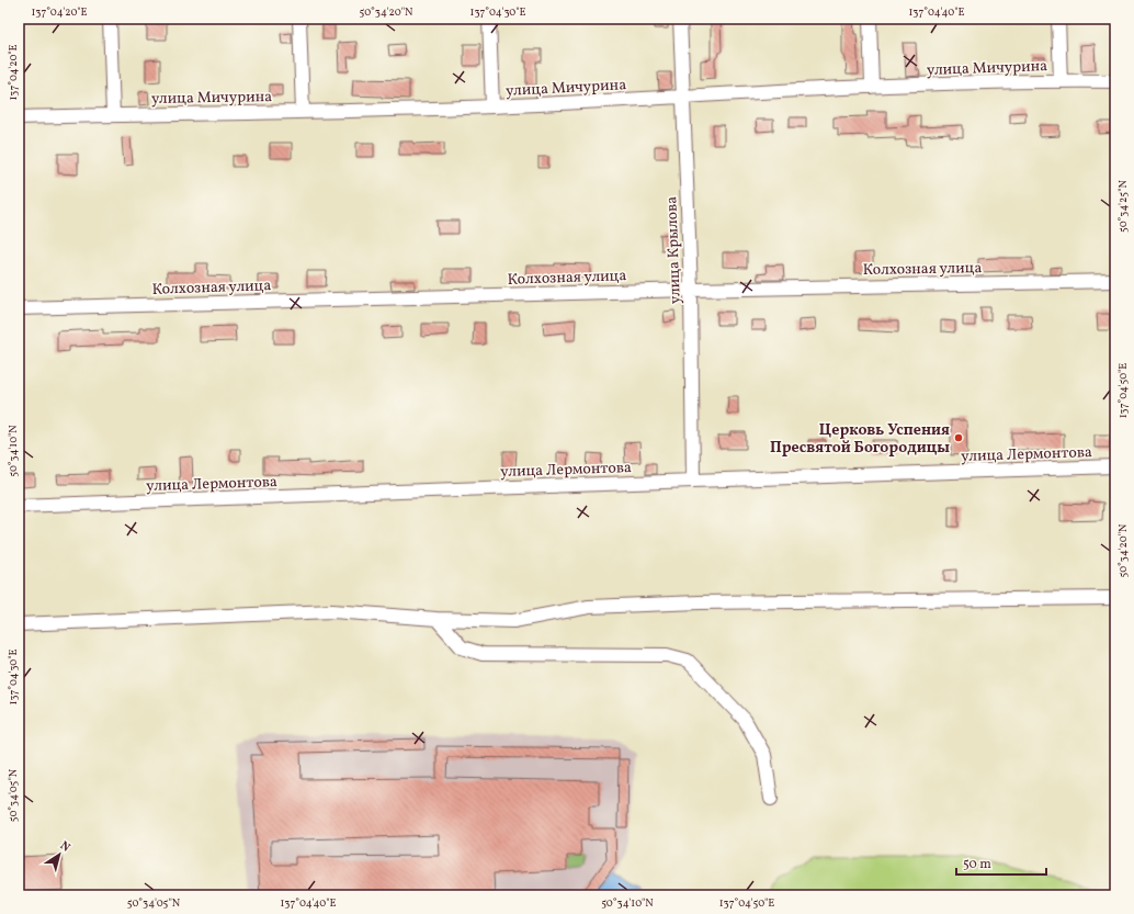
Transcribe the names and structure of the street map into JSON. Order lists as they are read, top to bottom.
{
  "streets": {
    "street": [
      "улица Мичурина",
      "улица Крылова",
      "Колхозная улица",
      "улица Лермонтова"
    ]
  },
  "crossings": [
    ["улица Мичурина", "улица Крылова"],
    ["улица Крылова", "Колхозная улица"],
    ["улица Крылова", "улица Лермонтова"]
  ],
  "places": ["Церковь Успения Пресвятой Богородицы"],
  "scale_bar": "50 m",
  "north": "top right",
  "coordinates": [
    "137°04'20\"E",
    "50°34'20\"N",
    "137°04'30\"E",
    "137°04'40\"E",
    "50°34'25\"N",
    "137°04'50\"E",
    "50°34'10\"N",
    "50°34'05\"N"
  ]
}
